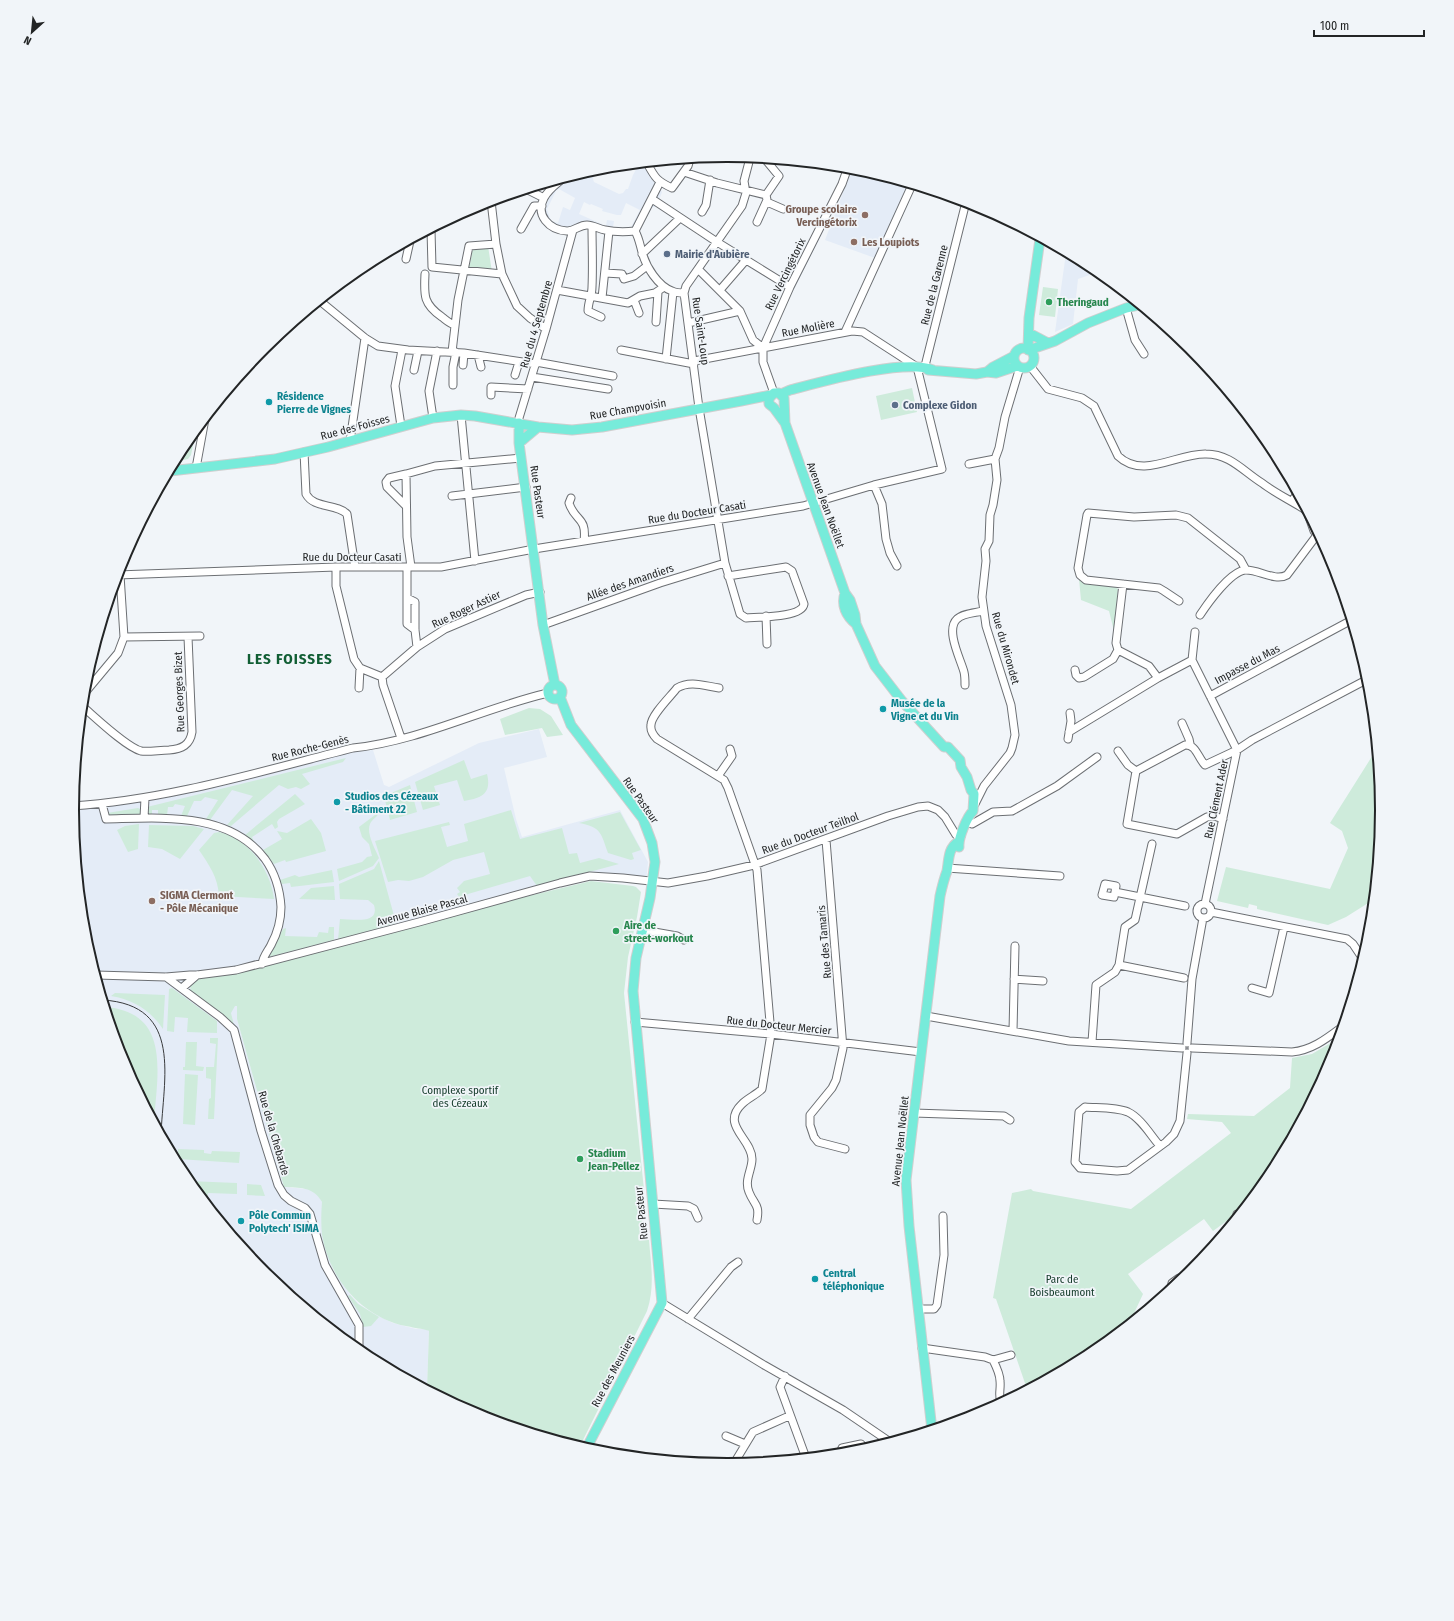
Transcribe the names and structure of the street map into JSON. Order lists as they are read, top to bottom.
{
  "streets": {
    "main road": [
      "Rue Champvoisin",
      "Rue des Foisses",
      "Rue Pasteur",
      "Avenue Jean Noëllet",
      "Rue des Meuniers"
    ],
    "street": [
      "Rue Vercingétorix",
      "Rue de la Garenne",
      "Rue du 4 Septembre",
      "Rue Molière",
      "Rue Saint-Loup",
      "Rue du Docteur Casati",
      "Allée des Amandiers",
      "Rue Roger Astier",
      "Rue du Mirondet",
      "Impasse du Mas",
      "Rue Georges Bizet",
      "Rue Roche-Genès",
      "Rue Clément Ader",
      "Rue du Docteur Teilhol",
      "Avenue Blaise Pascal",
      "Rue des Tamaris",
      "Rue du Docteur Mercier",
      "Rue de la Chebarde"
    ]
  },
  "crossings": [
    ["Rue Vercingétorix", "Rue Molière"],
    ["Rue Vercingétorix", "Rue Champvoisin"],
    ["Rue Vercingétorix", "Avenue Jean Noëllet"],
    ["Rue de la Garenne", "Rue Molière"],
    ["Rue de la Garenne", "Rue du Docteur Casati"],
    ["Rue du 4 Septembre", "Rue Champvoisin"],
    ["Rue du 4 Septembre", "Rue des Foisses"],
    ["Rue du 4 Septembre", "Rue Pasteur"],
    ["Rue Molière", "Rue Saint-Loup"],
    ["Rue Molière", "Rue du Docteur Casati"],
    ["Rue Saint-Loup", "Rue Champvoisin"],
    ["Rue Saint-Loup", "Rue du Docteur Casati"],
    ["Rue Saint-Loup", "Allée des Amandiers"],
    ["Rue Champvoisin", "Rue des Foisses"],
    ["Rue Champvoisin", "Rue Pasteur"],
    ["Rue Champvoisin", "Avenue Jean Noëllet"],
    ["Rue des Foisses", "Rue Pasteur"],
    ["Rue Pasteur", "Rue du Docteur Casati"],
    ["Rue Pasteur", "Allée des Amandiers"],
    ["Rue Pasteur", "Rue Roger Astier"],
    ["Rue Pasteur", "Rue Roche-Genès"],
    ["Rue Pasteur", "Rue du Docteur Teilhol"],
    ["Rue Pasteur", "Avenue Blaise Pascal"],
    ["Rue Pasteur", "Rue du Docteur Mercier"],
    ["Rue Pasteur", "Rue des Meuniers"],
    ["Avenue Jean Noëllet", "Rue du Docteur Casati"],
    ["Avenue Jean Noëllet", "Rue du Mirondet"],
    ["Avenue Jean Noëllet", "Rue du Docteur Teilhol"],
    ["Avenue Jean Noëllet", "Rue du Docteur Mercier"],
    ["Impasse du Mas", "Rue Clément Ader"],
    ["Rue du Docteur Teilhol", "Avenue Blaise Pascal"],
    ["Rue du Docteur Teilhol", "Rue des Tamaris"],
    ["Avenue Blaise Pascal", "Rue de la Chebarde"],
    ["Rue des Tamaris", "Rue du Docteur Mercier"]
  ],
  "districts": ["LES FOISSES"],
  "parks": ["Complexe sportif des Cézeaux", "Parc de Boisbeaumont"],
  "places": [
    "Groupe scolaire Vercingétorix",
    "Les Loupiots",
    "Mairie d'Aubière",
    "Theringaud",
    "Résidence Pierre de Vignes",
    "Complexe Gidon",
    "Musée de la Vigne et du Vin",
    "Studios des Cézeaux - Bâtiment 22",
    "SIGMA Clermont - Pôle Mécanique",
    "Aire de street-workout",
    "Stadium Jean-Pellez",
    "Pôle Commun Polytech' ISIMA",
    "Central téléphonique"
  ],
  "scale_bar": "100 m",
  "north": "bottom left"
}
